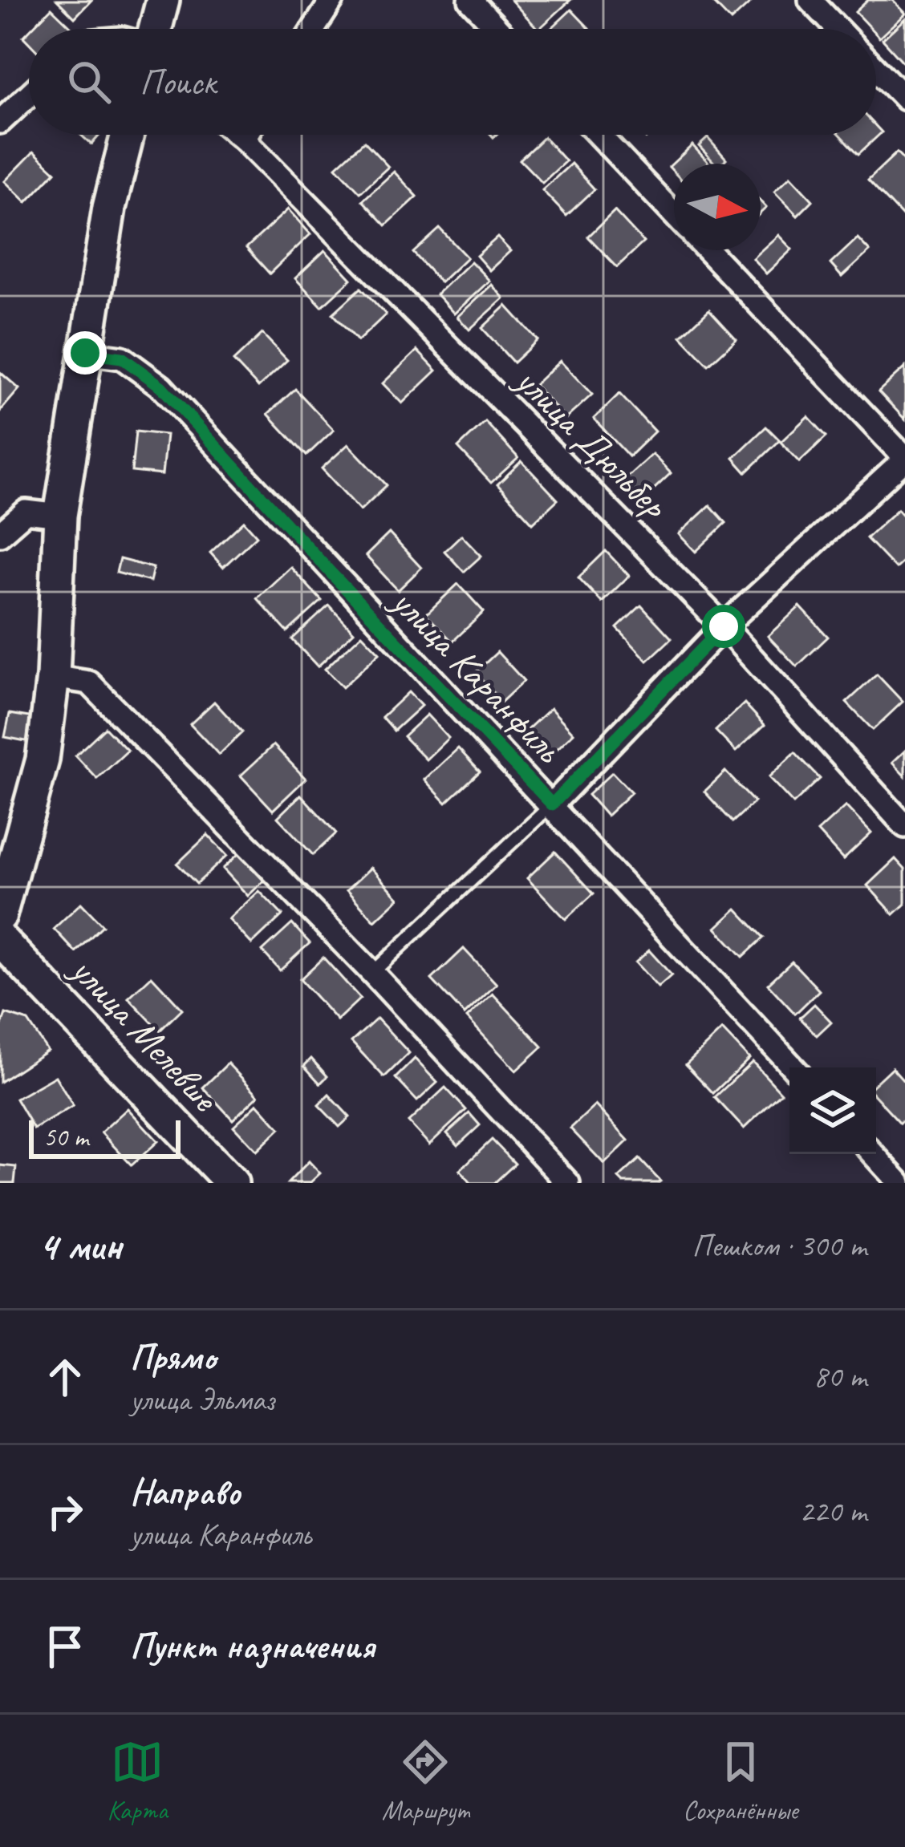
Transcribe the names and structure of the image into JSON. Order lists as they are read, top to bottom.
{
  "streets": {
    "street": ["улица Дюльбер", "улица Каранфиль", "улица Мелевше"]
  },
  "scale_bar": "50 m",
  "north": "right",
  "page": {
    "search": "Поиск",
    "scale": "50 m",
    "heading": ["4 мин", "Пешком · 300 m"],
    "list": [
      ["Прямо", "улица Эльмаз", "80 m"],
      ["Направо", "улица Каранфиль", "220 m"],
      "Пункт назначения"
    ],
    "nav": ["Карта", "Маршрут", "Сохранённые"]
  }
}
